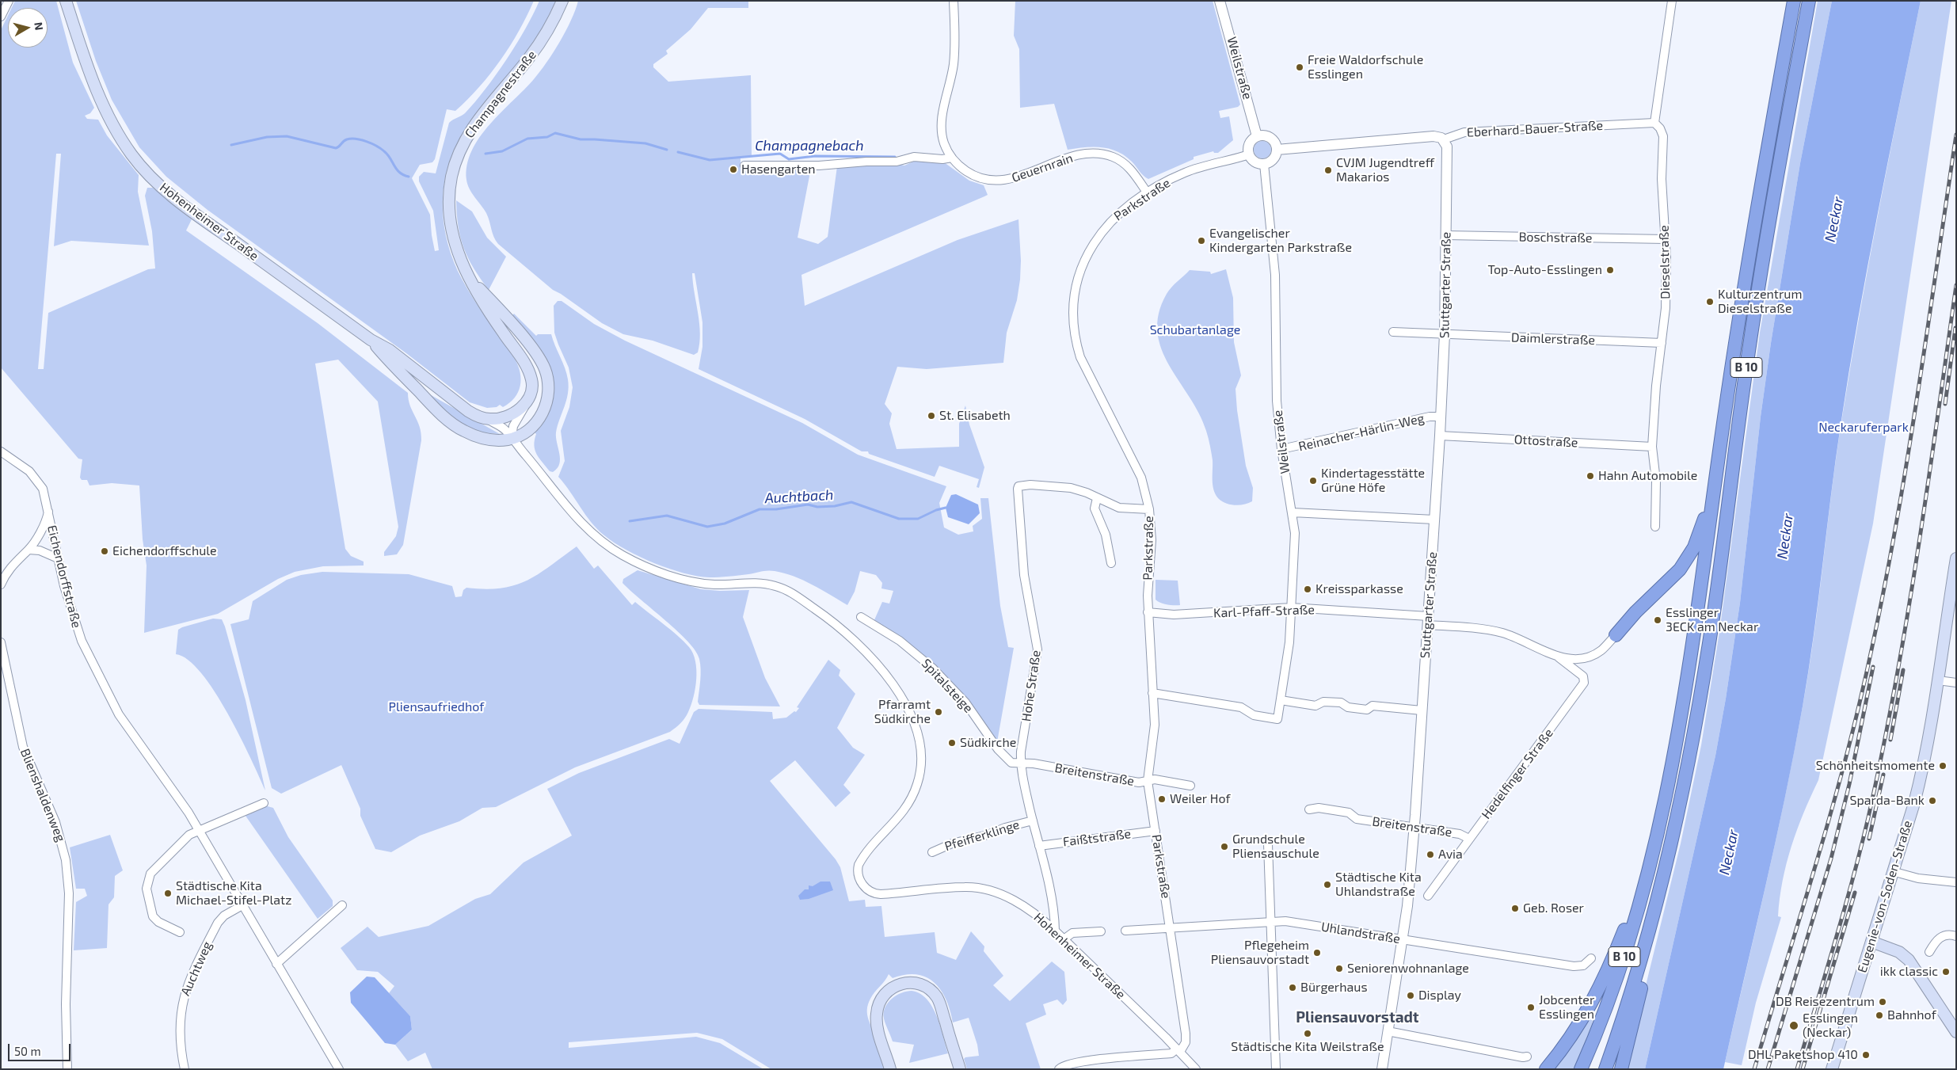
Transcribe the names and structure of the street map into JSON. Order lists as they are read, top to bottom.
{
  "streets": {
    "highway": ["B 10"],
    "main road": ["Champagnestraße", "Hohenheimer Straße", "Eugenie-von-Soden-Straße"],
    "street": [
      "Weilstraße",
      "Eberhard-Bauer-Straße",
      "Geuernrain",
      "Parkstraße",
      "Boschstraße",
      "Dieselstraße",
      "Stuttgarter Straße",
      "Daimlerstraße",
      "Reinacher-Härlin-Weg",
      "Ottostraße",
      "Eichendorffstraße",
      "Karl-Pfaff-Straße",
      "Spitalsteige",
      "Hohe Straße",
      "Hedelfinger Straße",
      "Breitenstraße",
      "Blienshaldenweg",
      "Pfeifferklinge",
      "Faißtstraße",
      "Uhlandstraße",
      "Auchtweg"
    ]
  },
  "crossings": [
    ["Weilstraße", "Eberhard-Bauer-Straße"],
    ["Weilstraße", "Parkstraße"],
    ["Weilstraße", "Reinacher-Härlin-Weg"],
    ["Weilstraße", "Karl-Pfaff-Straße"],
    ["Champagnestraße", "Hohenheimer Straße"],
    ["Eberhard-Bauer-Straße", "Parkstraße"],
    ["Eberhard-Bauer-Straße", "Dieselstraße"],
    ["Eberhard-Bauer-Straße", "Stuttgarter Straße"],
    ["Geuernrain", "Parkstraße"],
    ["Parkstraße", "Hohenheimer Straße"],
    ["Parkstraße", "Karl-Pfaff-Straße"],
    ["Parkstraße", "Breitenstraße"],
    ["Parkstraße", "Faißtstraße"],
    ["Parkstraße", "Uhlandstraße"],
    ["Hohenheimer Straße", "Hohe Straße"],
    ["Boschstraße", "Dieselstraße"],
    ["Boschstraße", "Stuttgarter Straße"],
    ["Dieselstraße", "Daimlerstraße"],
    ["Dieselstraße", "Ottostraße"],
    ["Stuttgarter Straße", "Daimlerstraße"],
    ["Stuttgarter Straße", "Reinacher-Härlin-Weg"],
    ["Stuttgarter Straße", "Ottostraße"],
    ["Stuttgarter Straße", "Karl-Pfaff-Straße"],
    ["Stuttgarter Straße", "Breitenstraße"],
    ["Stuttgarter Straße", "Uhlandstraße"],
    ["Eichendorffstraße", "Auchtweg"],
    ["Karl-Pfaff-Straße", "Hedelfinger Straße"],
    ["Spitalsteige", "Hohe Straße"],
    ["Spitalsteige", "Breitenstraße"],
    ["Hohe Straße", "Breitenstraße"],
    ["Hohe Straße", "Pfeifferklinge"],
    ["Hohe Straße", "Faißtstraße"],
    ["Hedelfinger Straße", "Breitenstraße"]
  ],
  "districts": ["Pliensauvorstadt"],
  "water": ["Champagnebach", "Neckar", "Auchtbach"],
  "parks": ["Schubartanlage", "Neckaruferpark", "Pliensaufriedhof"],
  "places": [
    "Freie Waldorfschule Esslingen",
    "Hasengarten",
    "CVJM Jugendtreff Makarios",
    "Evangelischer Kindergarten Parkstraße",
    "Top-Auto-Esslingen",
    "Kulturzentrum Dieselstraße",
    "St. Elisabeth",
    "Hahn Automobile",
    "Kindertagesstätte Grüne Höfe",
    "Eichendorffschule",
    "Kreissparkasse",
    "Esslinger 3ECK am Neckar",
    "Pfarramt Südkirche",
    "Südkirche",
    "Schönheitsmomente",
    "Weiler Hof",
    "Sparda-Bank",
    "Grundschule Pliensauschule",
    "Avia",
    "Städtische Kita Uhlandstraße",
    "Städtische Kita Michael-Stifel-Platz",
    "Geb. Roser",
    "Pflegeheim Pliensauvorstadt",
    "Seniorenwohnanlage",
    "ikk classic",
    "Bürgerhaus",
    "Display",
    "DB Reisezentrum",
    "Jobcenter Esslingen",
    "Bahnhof",
    "Esslingen (Neckar)",
    "Städtische Kita Weilstraße",
    "DHL Paketshop 410"
  ],
  "scale_bar": "50 m",
  "north": "right"
}
